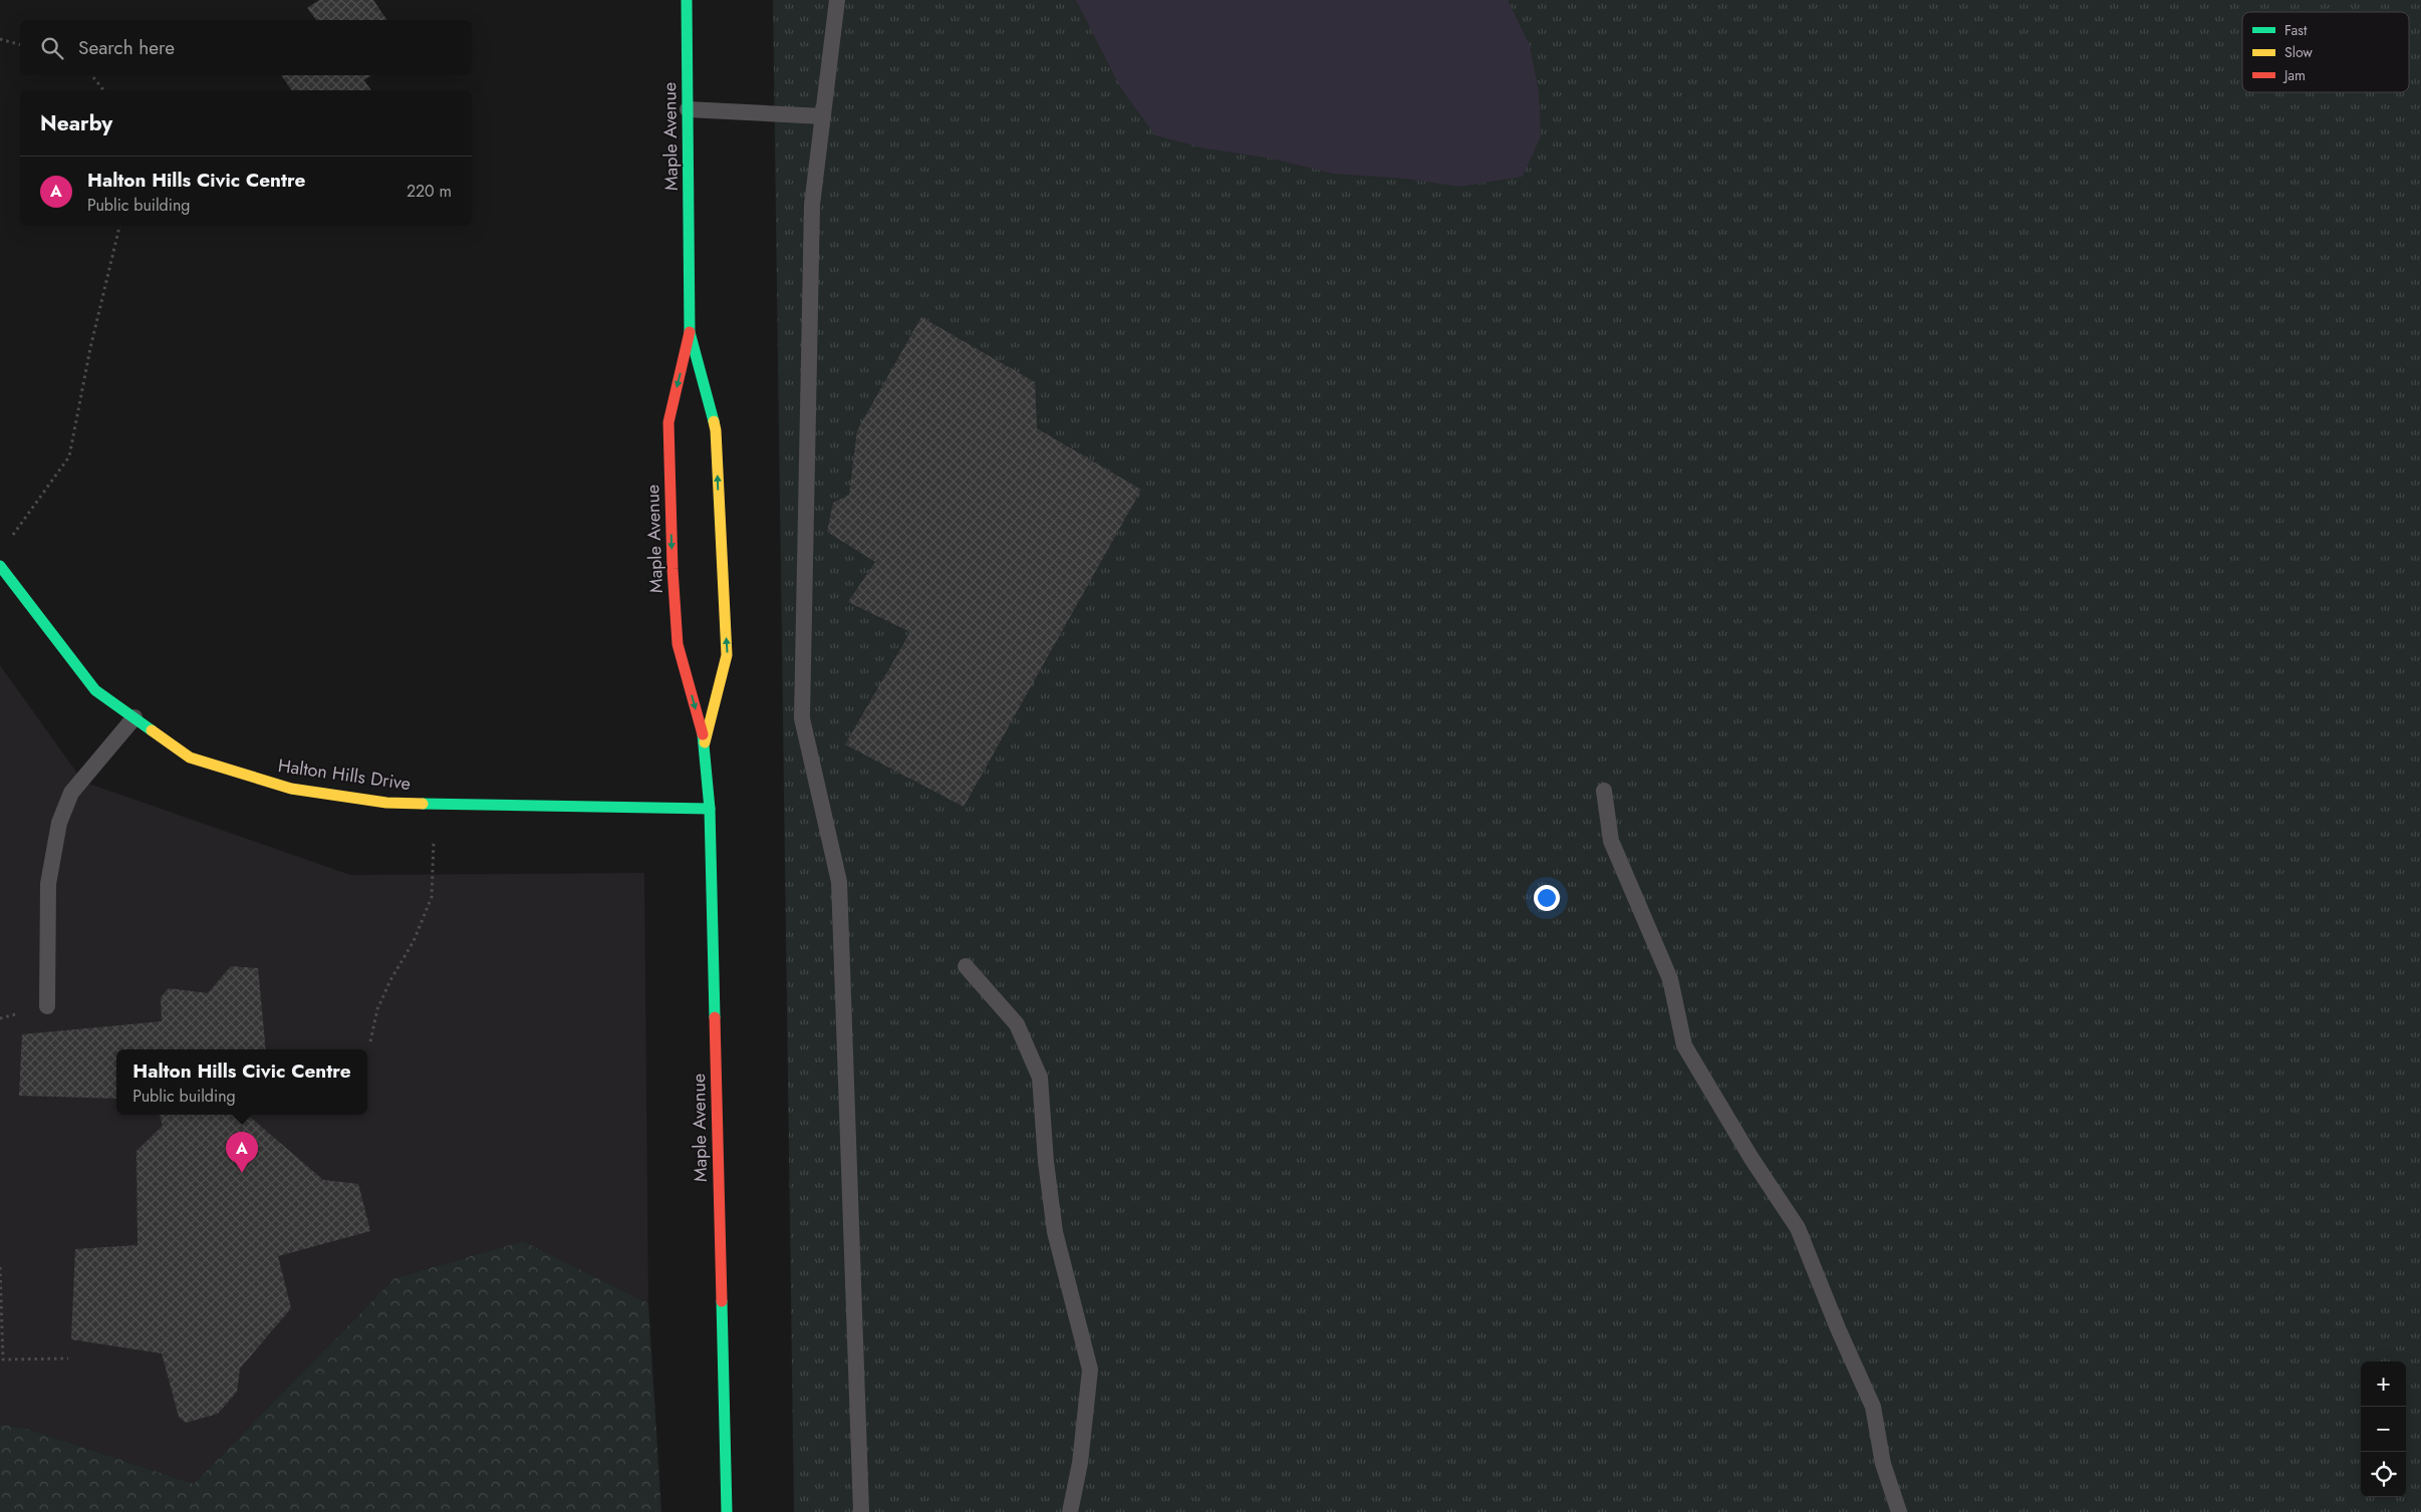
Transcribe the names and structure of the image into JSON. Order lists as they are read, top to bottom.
{
  "streets": {
    "main road": ["Maple Avenue", "Halton Hills Drive"]
  },
  "crossings": [
    ["Maple Avenue", "Halton Hills Drive"]
  ],
  "legend": ["Fast", "Slow", "Jam"],
  "page": {
    "search": "Search here",
    "heading": "Nearby",
    "list": [
      {
        "mark": "A",
        "name": "Halton Hills Civic Centre",
        "note": "Public building",
        "value": "220 m"
      }
    ],
    "popup": ["Halton Hills Civic Centre", "Public building"],
    "pins": "A",
    "map_buttons": ["+", "−"]
  }
}
